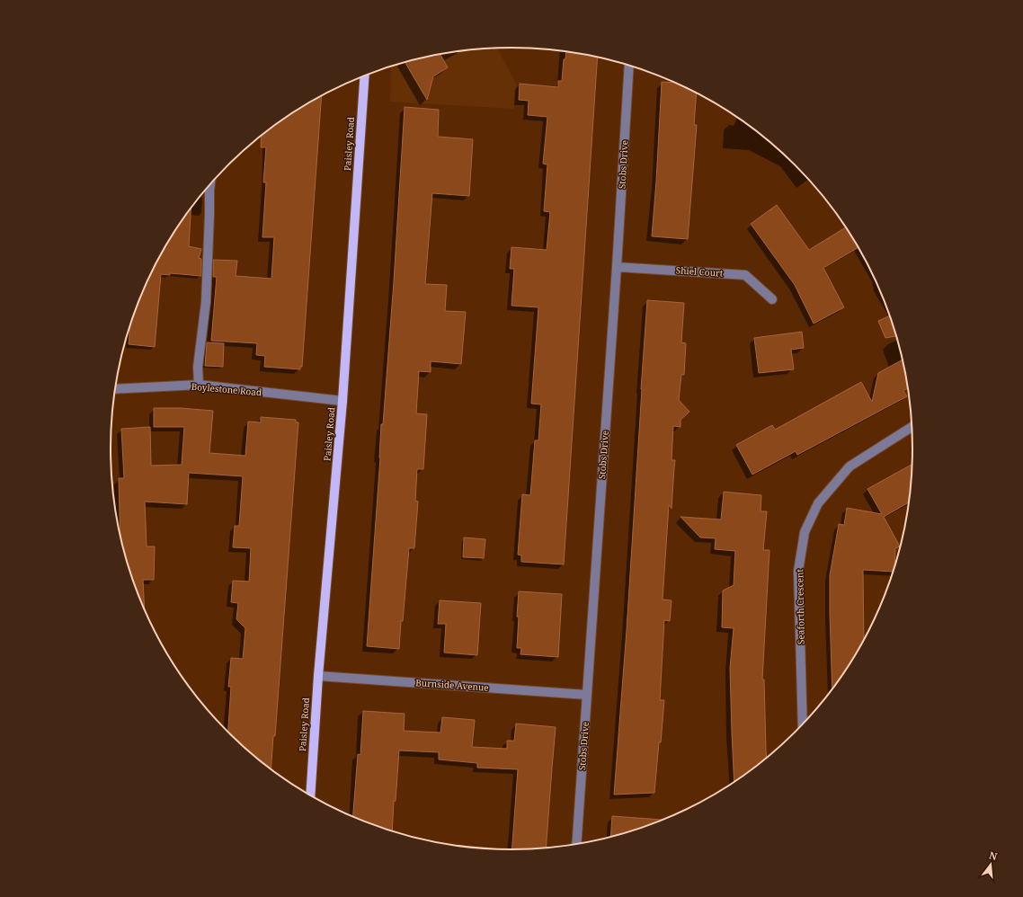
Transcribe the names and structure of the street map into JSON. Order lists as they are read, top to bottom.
{
  "streets": {
    "main road": ["Paisley Road"],
    "street": [
      "Stobs Drive",
      "Shiel Court",
      "Boylestone Road",
      "Seaforth Crescent",
      "Burnside Avenue"
    ]
  },
  "crossings": [
    ["Paisley Road", "Boylestone Road"],
    ["Paisley Road", "Burnside Avenue"],
    ["Stobs Drive", "Shiel Court"],
    ["Stobs Drive", "Burnside Avenue"]
  ],
  "north": "top"
}
